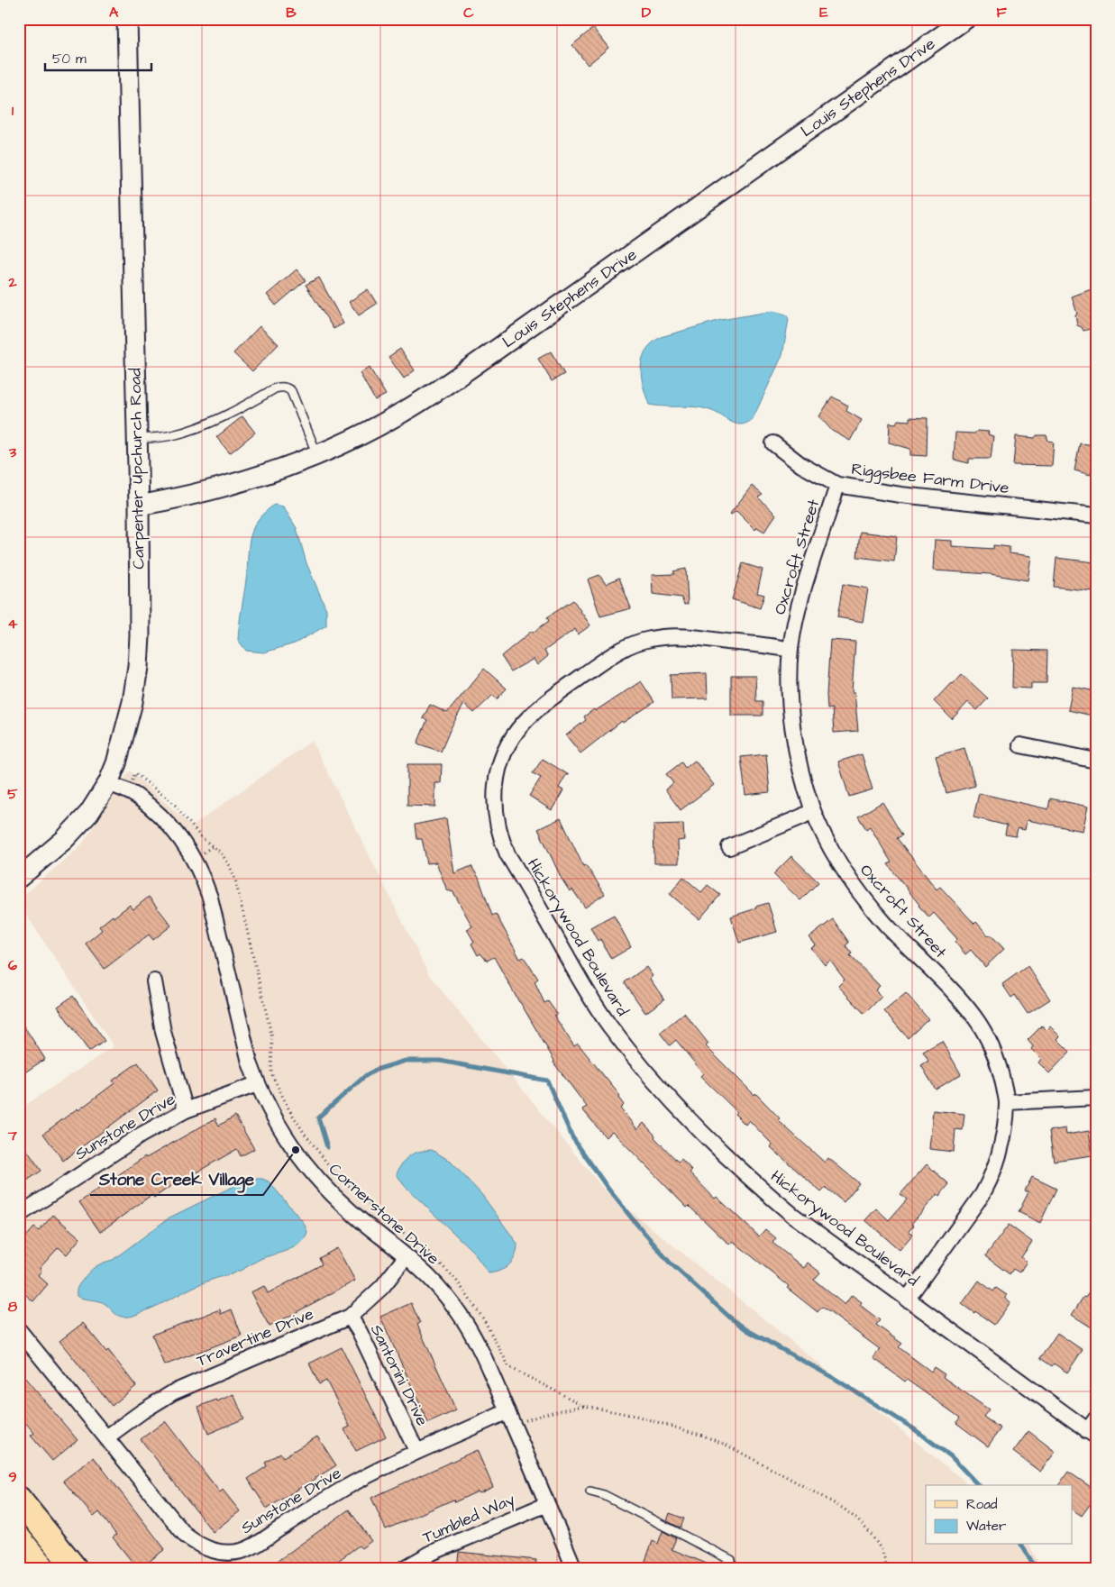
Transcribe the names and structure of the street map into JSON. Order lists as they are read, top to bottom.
{
  "streets": {
    "street": [
      "Louis Stephens Drive",
      "Carpenter Upchurch Road",
      "Riggsbee Farm Drive",
      "Oxcroft Street",
      "Hickorywood Boulevard",
      "Sunstone Drive",
      "Cornerstone Drive",
      "Travertine Drive",
      "Santorini Drive",
      "Tumbled Way"
    ]
  },
  "crossings": [
    ["Louis Stephens Drive", "Carpenter Upchurch Road"],
    ["Carpenter Upchurch Road", "Cornerstone Drive"],
    ["Riggsbee Farm Drive", "Oxcroft Street"],
    ["Oxcroft Street", "Hickorywood Boulevard"],
    ["Sunstone Drive", "Cornerstone Drive"],
    ["Sunstone Drive", "Travertine Drive"],
    ["Sunstone Drive", "Santorini Drive"],
    ["Cornerstone Drive", "Travertine Drive"],
    ["Cornerstone Drive", "Tumbled Way"],
    ["Travertine Drive", "Santorini Drive"]
  ],
  "places": ["Stone Creek Village"],
  "legend": ["Road", "Water"],
  "scale_bar": "50 m",
  "grid": {
    "columns": [
      "A",
      "B",
      "C",
      "D",
      "E",
      "F"
    ],
    "rows": [
      "1",
      "2",
      "3",
      "4",
      "5",
      "6",
      "7",
      "8",
      "9"
    ]
  }
}
